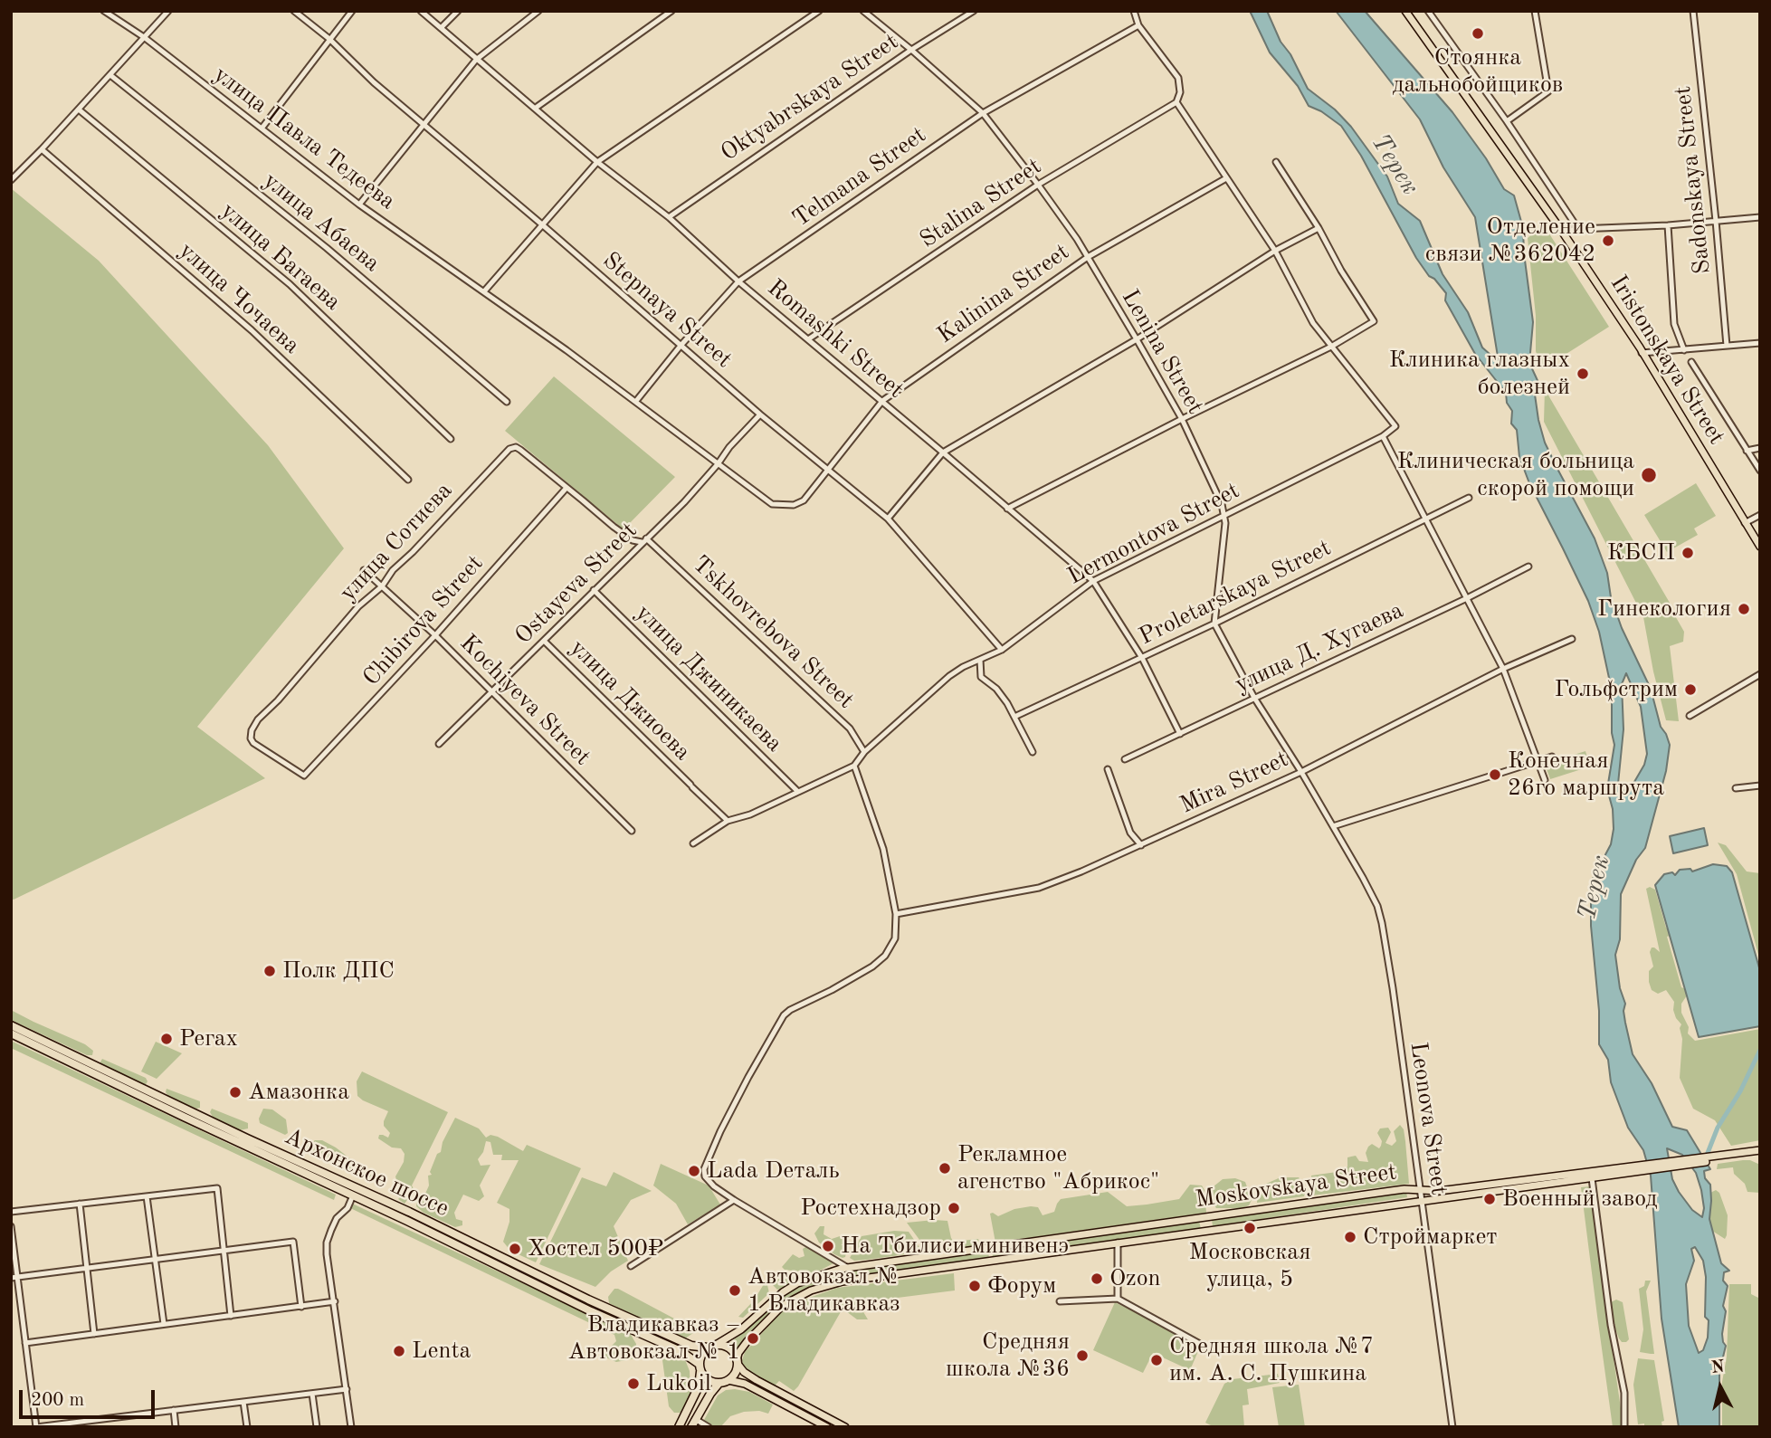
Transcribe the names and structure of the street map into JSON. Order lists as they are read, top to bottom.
{
  "streets": {
    "highway": ["Архонское шоссе"],
    "main road": ["Iristonskaya Street", "Moskovskaya Street"],
    "street": [
      "Oktyabrskaya Street",
      "улица Павла Тедеева",
      "Telmana Street",
      "Sadonskaya Street",
      "Stalina Street",
      "улица Абаева",
      "улица Багаева",
      "Kalinina Street",
      "улица Чочаева",
      "Stepnaya Street",
      "Romashki Street",
      "Lenina Street",
      "Lermontova Street",
      "улица Сотиева",
      "Ostayeva Street",
      "Proletarskaya Street",
      "Chibirova Street",
      "Tskhovrebova Street",
      "улица Д. Хугаева",
      "улица Джиникаева",
      "Kochiyeva Street",
      "улица Джиоева",
      "Mira Street",
      "Leonova Street"
    ]
  },
  "crossings": [
    ["Oktyabrskaya Street", "Romashki Street"],
    ["Oktyabrskaya Street", "Lenina Street"],
    ["улица Павла Тедеева", "Telmana Street"],
    ["улица Павла Тедеева", "Kalinina Street"],
    ["улица Павла Тедеева", "Stepnaya Street"],
    ["улица Павла Тедеева", "Ostayeva Street"],
    ["Telmana Street", "Stepnaya Street"],
    ["Telmana Street", "Romashki Street"],
    ["Telmana Street", "Lenina Street"],
    ["Stalina Street", "Romashki Street"],
    ["Stalina Street", "Lenina Street"],
    ["Kalinina Street", "Stepnaya Street"],
    ["Kalinina Street", "Romashki Street"],
    ["Kalinina Street", "Lenina Street"],
    ["Stepnaya Street", "Lermontova Street"],
    ["Stepnaya Street", "Ostayeva Street"],
    ["Romashki Street", "Lermontova Street"],
    ["Romashki Street", "Proletarskaya Street"],
    ["Romashki Street", "улица Д. Хугаева"],
    ["Lenina Street", "Lermontova Street"],
    ["Lenina Street", "Proletarskaya Street"],
    ["Lermontova Street", "Tskhovrebova Street"],
    ["улица Сотиева", "Ostayeva Street"],
    ["улица Сотиева", "Chibirova Street"],
    ["улица Сотиева", "Tskhovrebova Street"],
    ["улица Сотиева", "Kochiyeva Street"],
    ["Ostayeva Street", "Tskhovrebova Street"],
    ["Ostayeva Street", "улица Джиникаева"],
    ["Ostayeva Street", "Kochiyeva Street"],
    ["Ostayeva Street", "улица Джиоева"],
    ["Chibirova Street", "Kochiyeva Street"],
    ["Mira Street", "Leonova Street"],
    ["Leonova Street", "Moskovskaya Street"],
    ["Архонское шоссе", "Moskovskaya Street"]
  ],
  "water": ["Терек"],
  "places": [
    "Стоянка дальнобойщиков",
    "Отделение связи №362042",
    "Клиника глазных болезней",
    "Клиническая больница скорой помощи",
    "КБСП",
    "Гинекология",
    "Гольфстрим",
    "Конечная 26го маршрута",
    "Полк ДПС",
    "Регах",
    "Амазонка",
    "Рекламное агенство \"Абрикос\"",
    "Lada Dеталь",
    "Военный завод",
    "Ростехнадзор",
    "Московская улица, 5",
    "Строймаркет",
    "На Тбилиси минивенэ",
    "Хостел 500₽",
    "Ozon",
    "Форум",
    "Автовокзал № 1 Владикавказ",
    "Владикавказ – Автовокзал № 1",
    "Lenta",
    "Средняя школа №36",
    "Средняя школа №7 им. А. С. Пушкина",
    "Lukoil"
  ],
  "scale_bar": "200 m",
  "north": "top"
}
